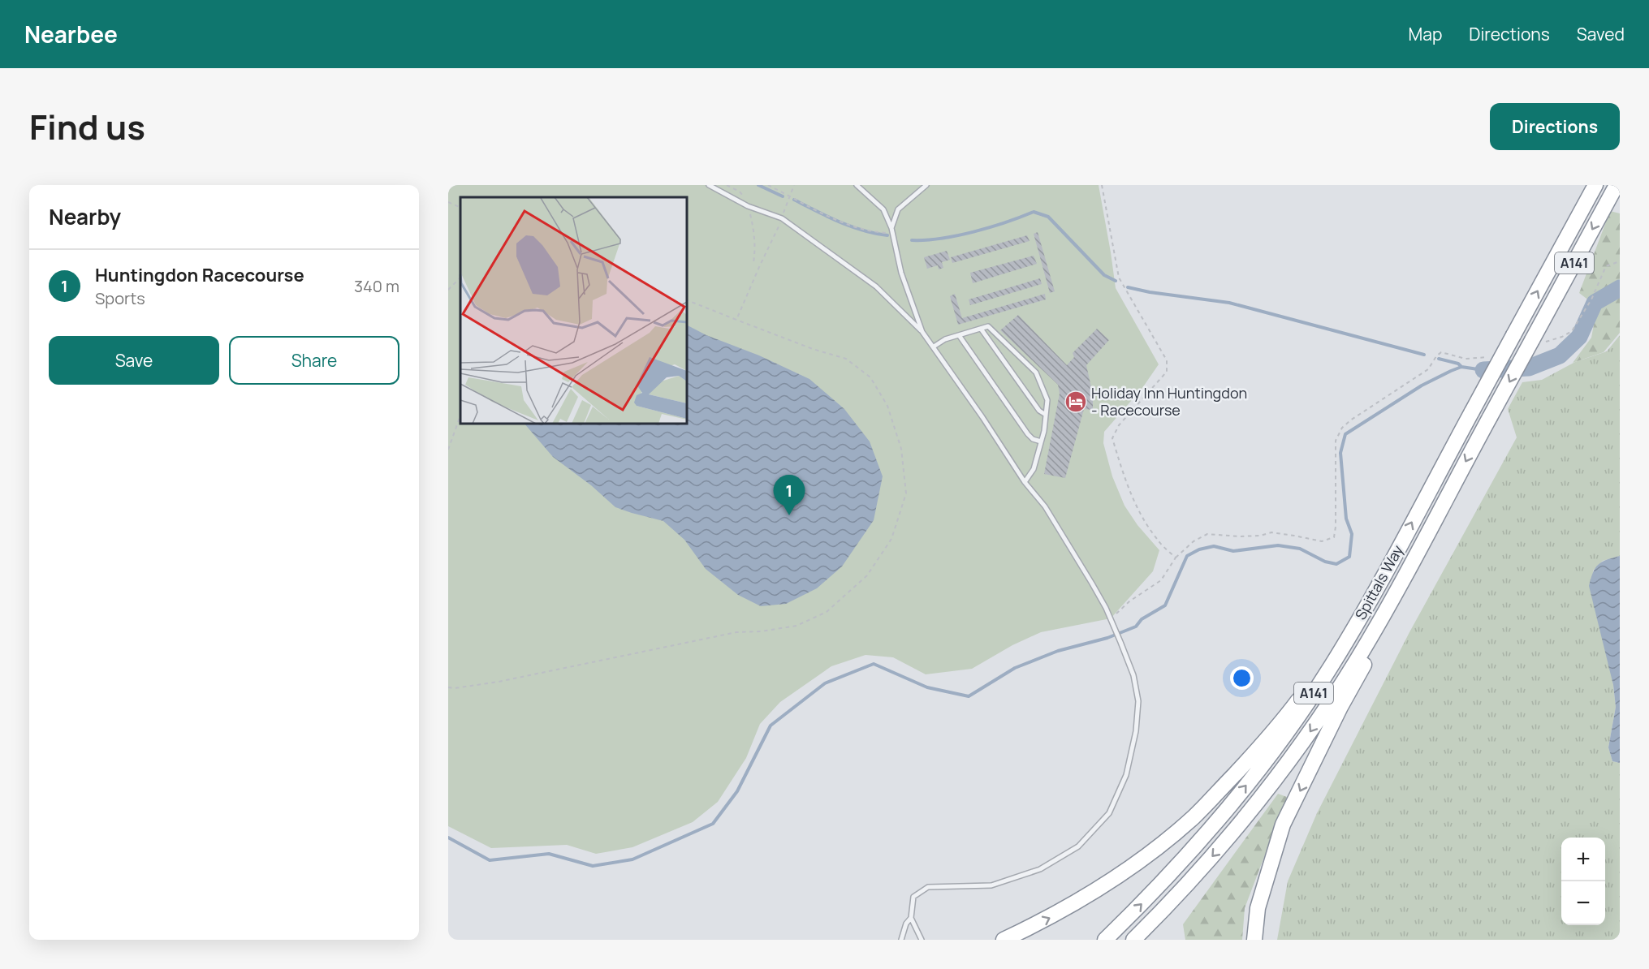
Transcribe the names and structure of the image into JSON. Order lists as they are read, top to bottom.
{
  "streets": {
    "highway": ["A141", "Spittals Way"]
  },
  "places": {
    "hotel": ["Holiday Inn Huntingdon - Racecourse"]
  },
  "page": {
    "header": "Nearbee",
    "nav": ["Map", "Directions", "Saved"],
    "title": "Find us",
    "buttons": [
      "Directions",
      ["Save", "Share"]
    ],
    "heading": "Nearby",
    "list": [
      {
        "mark": "1",
        "name": "Huntingdon Racecourse",
        "note": "Sports",
        "value": "340 m"
      }
    ],
    "pins": "1",
    "map_buttons": ["+", "−"]
  }
}
